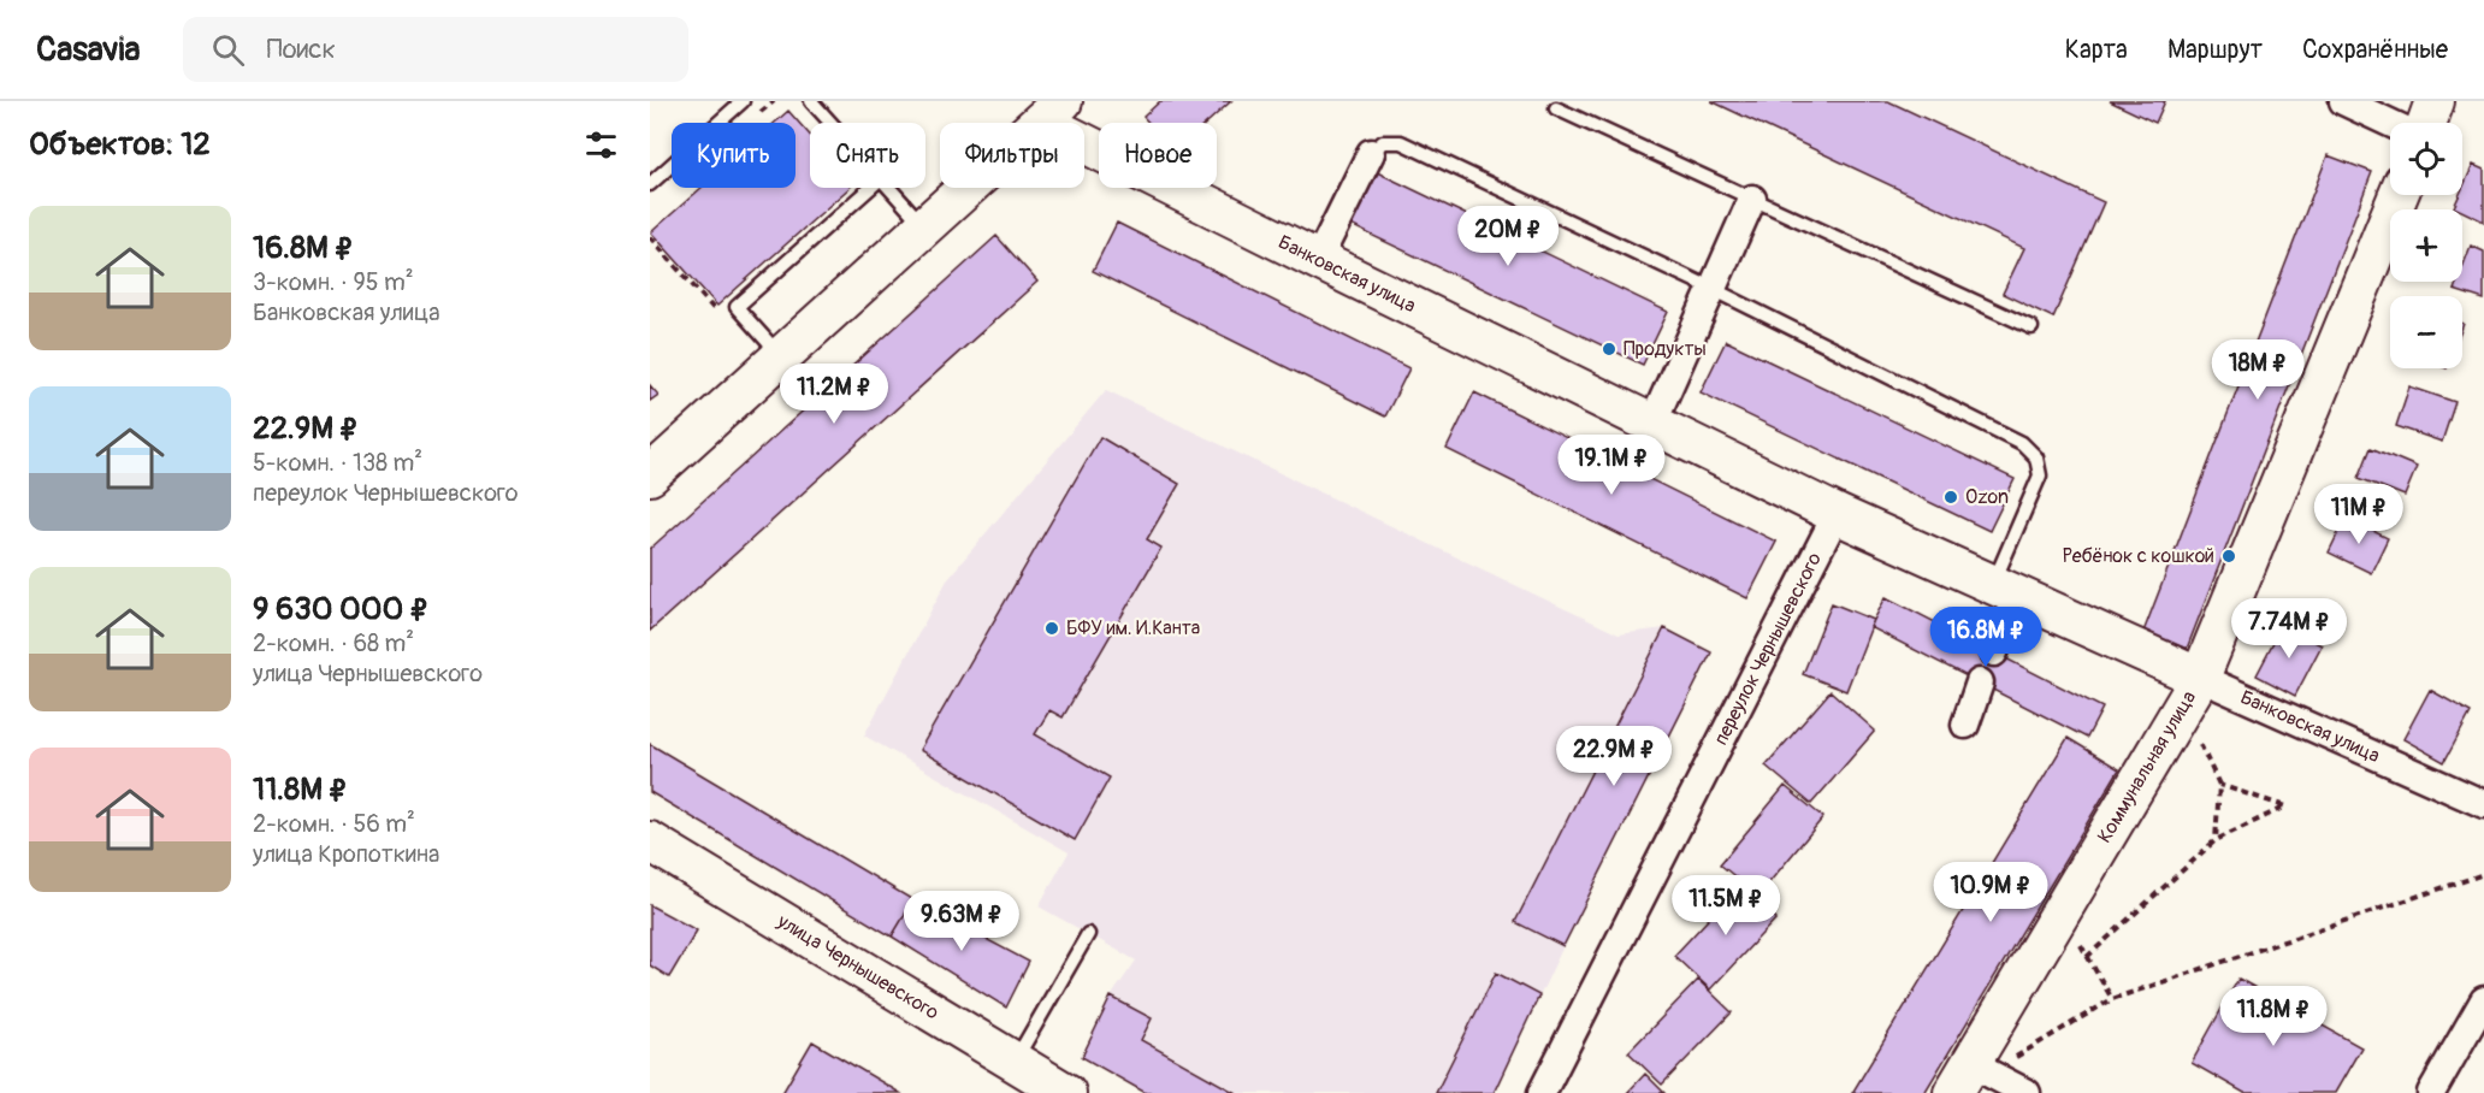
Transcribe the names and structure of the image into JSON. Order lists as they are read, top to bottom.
{
  "streets": {
    "street": [
      "Банковская улица",
      "переулок Чернышевского",
      "Коммунальная улица",
      "улица Чернышевского"
    ]
  },
  "crossings": [
    ["Банковская улица", "переулок Чернышевского"],
    ["Банковская улица", "Коммунальная улица"]
  ],
  "places": [
    "Продукты",
    "Ozon",
    "Ребёнок с кошкой",
    "БФУ им. И.Канта"
  ],
  "page": {
    "header": "Casavia",
    "search": "Поиск",
    "nav": ["Карта", "Маршрут", "Сохранённые"],
    "heading": "Объектов: 12",
    "map_buttons": ["+", "−"],
    "chip": [
      "Купить",
      "Снять",
      "Фильтры",
      "Новое"
    ],
    "list": [
      {
        "name": "16.8M ₽",
        "note": "3-комн. · 95 m² · Банковская улица"
      },
      {
        "name": "22.9M ₽",
        "note": "5-комн. · 138 m² · переулок Чернышевского"
      },
      {
        "name": "9 630 000 ₽",
        "note": "2-комн. · 68 m² · улица Чернышевского"
      },
      {
        "name": "11.8M ₽",
        "note": "2-комн. · 56 m² · улица Кропоткина"
      }
    ],
    "price": [
      "20M ₽",
      "18M ₽",
      "11.2M ₽",
      "19.1M ₽",
      "11M ₽",
      "7.74M ₽",
      "16.8M ₽",
      "22.9M ₽",
      "10.9M ₽",
      "11.5M ₽",
      "9.63M ₽",
      "11.8M ₽"
    ]
  }
}
